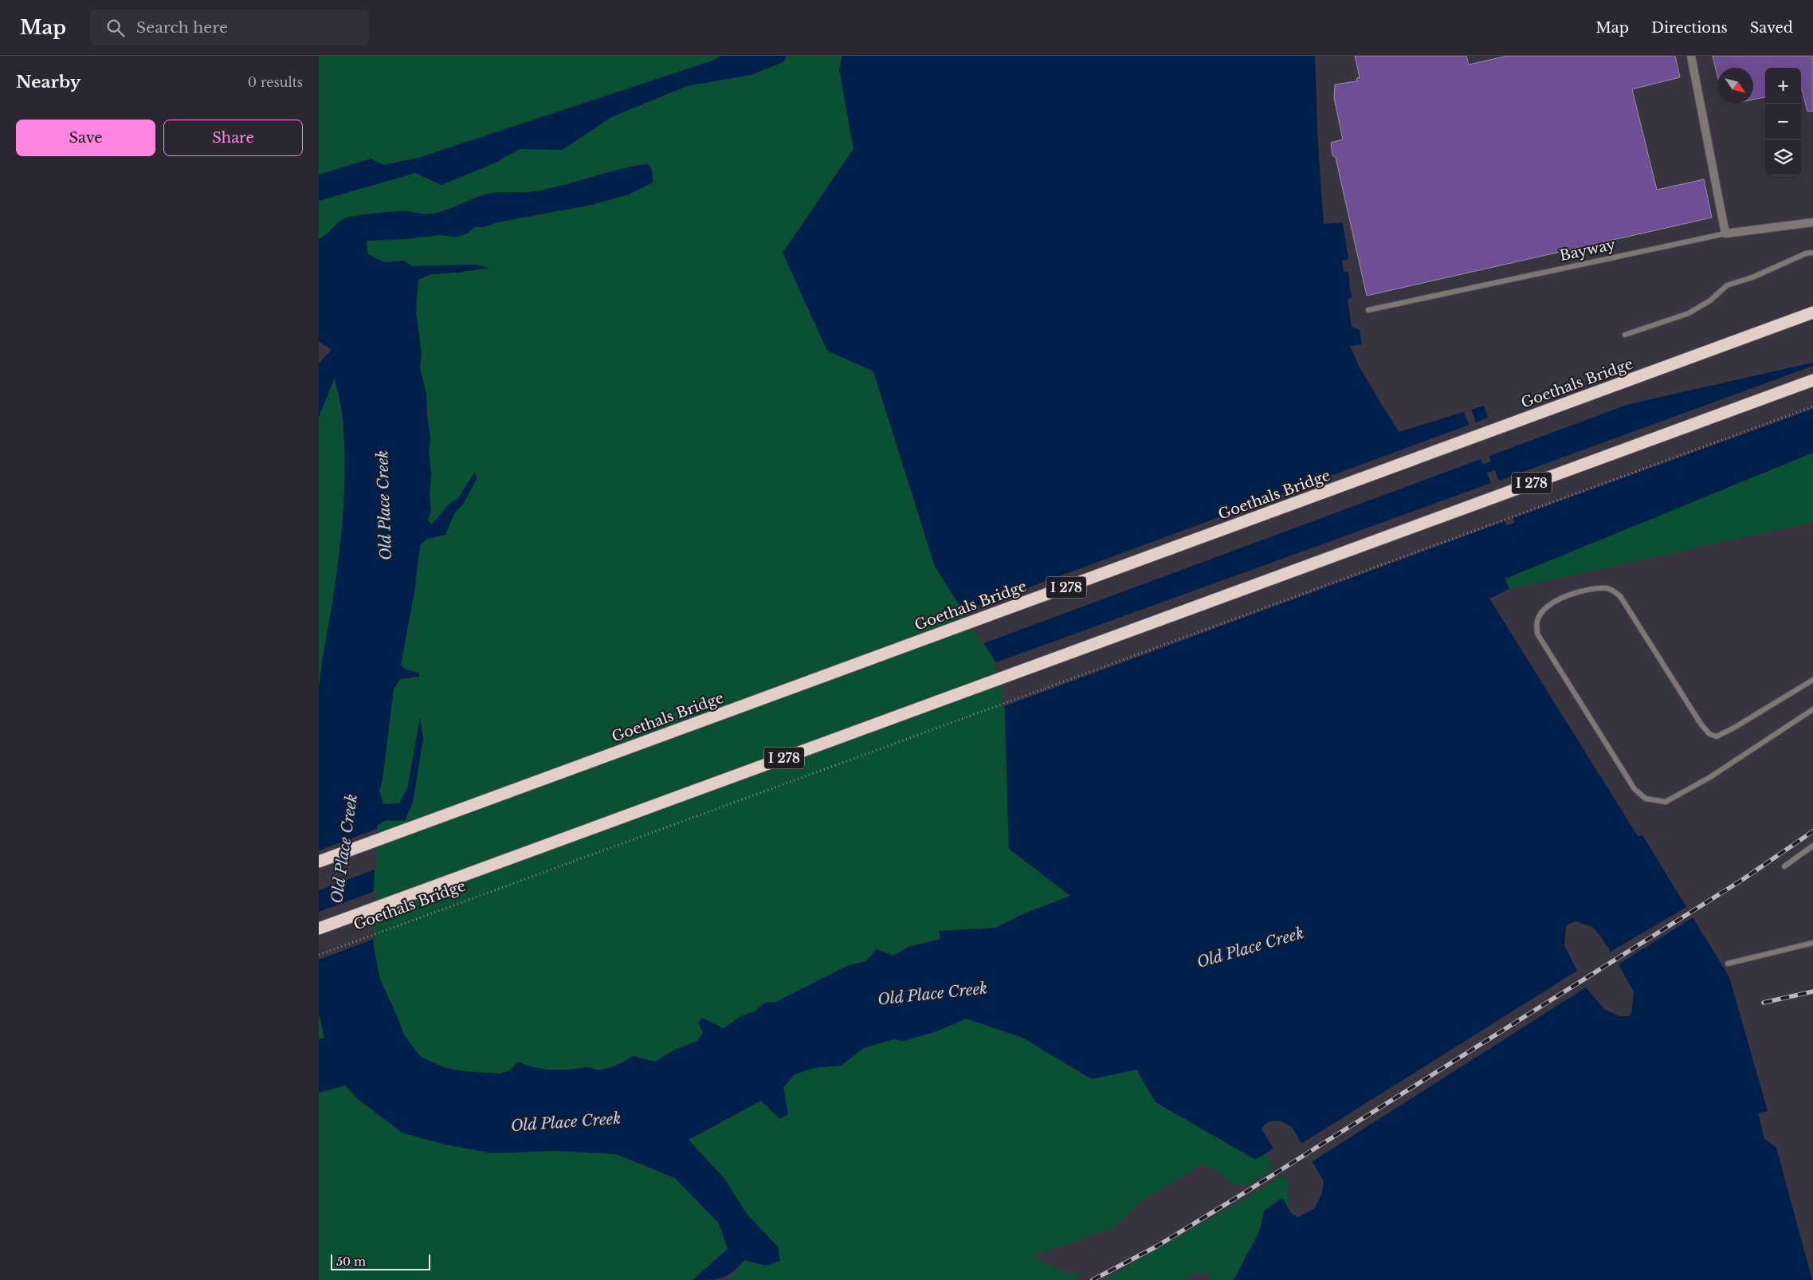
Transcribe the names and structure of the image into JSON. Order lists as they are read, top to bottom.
{
  "streets": {
    "highway": ["Goethals Bridge", "I 278"],
    "street": ["Bayway"]
  },
  "water": ["Old Place Creek"],
  "scale_bar": "50 m",
  "north": "bottom right",
  "page": {
    "header": "Map",
    "search": "Search here",
    "nav": ["Map", "Directions", "Saved"],
    "heading": ["Nearby", "0 results"],
    "map_buttons": ["+", "−"],
    "buttons": ["Save", "Share"],
    "scale": "50 m"
  }
}
